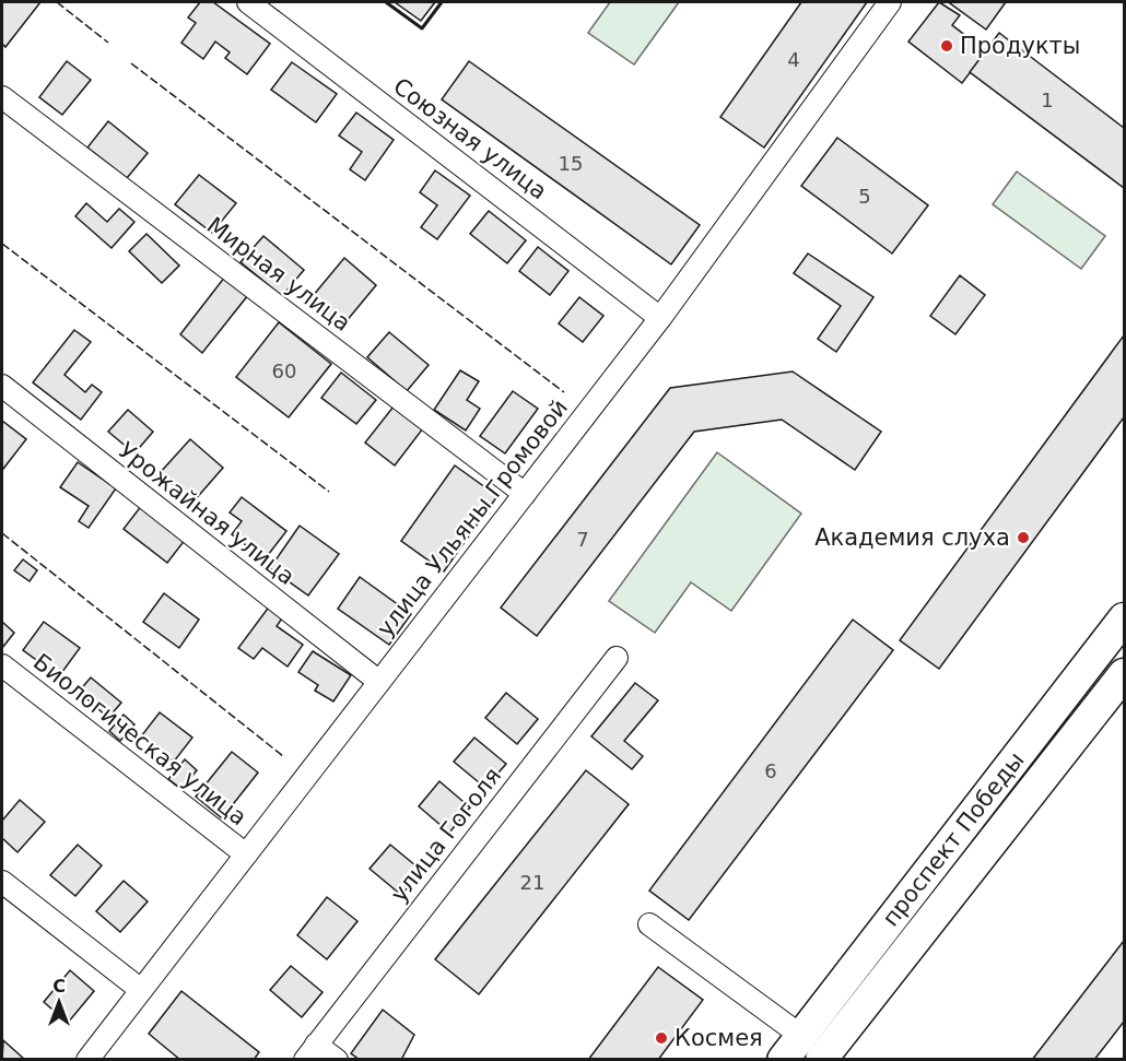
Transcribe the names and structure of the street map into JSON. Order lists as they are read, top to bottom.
{
  "streets": {
    "main road": ["проспект Победы"],
    "street": [
      "Союзная улица",
      "Мирная улица",
      "Урожайная улица",
      "улица Ульяны Громовой",
      "Биологическая улица",
      "улица Гоголя"
    ]
  },
  "crossings": [
    ["Союзная улица", "улица Ульяны Громовой"],
    ["Мирная улица", "улица Ульяны Громовой"],
    ["Урожайная улица", "улица Ульяны Громовой"],
    ["улица Ульяны Громовой", "Биологическая улица"]
  ],
  "places": ["Продукты", "Академия слуха", "Космея"],
  "house_numbers": [
    "4",
    "1",
    "15",
    "5",
    "60",
    "7",
    "6",
    "21"
  ],
  "north": "top"
}
